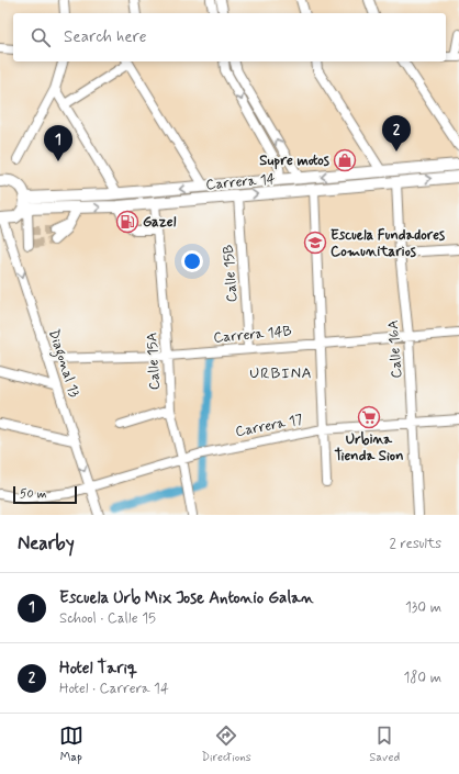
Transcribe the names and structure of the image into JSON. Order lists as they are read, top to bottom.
{
  "streets": {
    "main road": ["Carrera 14"],
    "street": [
      "Calle 15B",
      "Carrera 14B",
      "Calle 16A",
      "Calle 15A",
      "Diagonal 13",
      "Carrera 17"
    ]
  },
  "crossings": [
    ["Carrera 14", "Calle 15B"],
    ["Carrera 14", "Calle 16A"],
    ["Carrera 14", "Calle 15A"],
    ["Calle 15B", "Carrera 14B"],
    ["Carrera 14B", "Calle 16A"],
    ["Carrera 14B", "Calle 15A"],
    ["Carrera 14B", "Diagonal 13"],
    ["Calle 16A", "Carrera 17"],
    ["Calle 15A", "Carrera 17"],
    ["Diagonal 13", "Carrera 17"]
  ],
  "one_way": ["Diagonal 13"],
  "districts": ["URBINA"],
  "places": {
    "shop": ["Supre motos"],
    "fuel station": ["Gazel"],
    "school or university": ["Escuela Fundadores Comunitarios"],
    "supermarket": ["Urbina Tienda Sion"]
  },
  "scale_bar": "50 m",
  "page": {
    "search": "Search here",
    "pins": ["2", "1"],
    "scale": "50 m",
    "heading": ["Nearby", "2 results"],
    "list": [
      {
        "mark": "1",
        "name": "Escuela Urb Mix Jose Antonio Galan",
        "note": "School · Calle 15",
        "value": "130 m"
      },
      {
        "mark": "2",
        "name": "Hotel Tariq",
        "note": "Hotel · Carrera 14",
        "value": "180 m"
      }
    ],
    "nav": ["Map", "Directions", "Saved"]
  }
}
